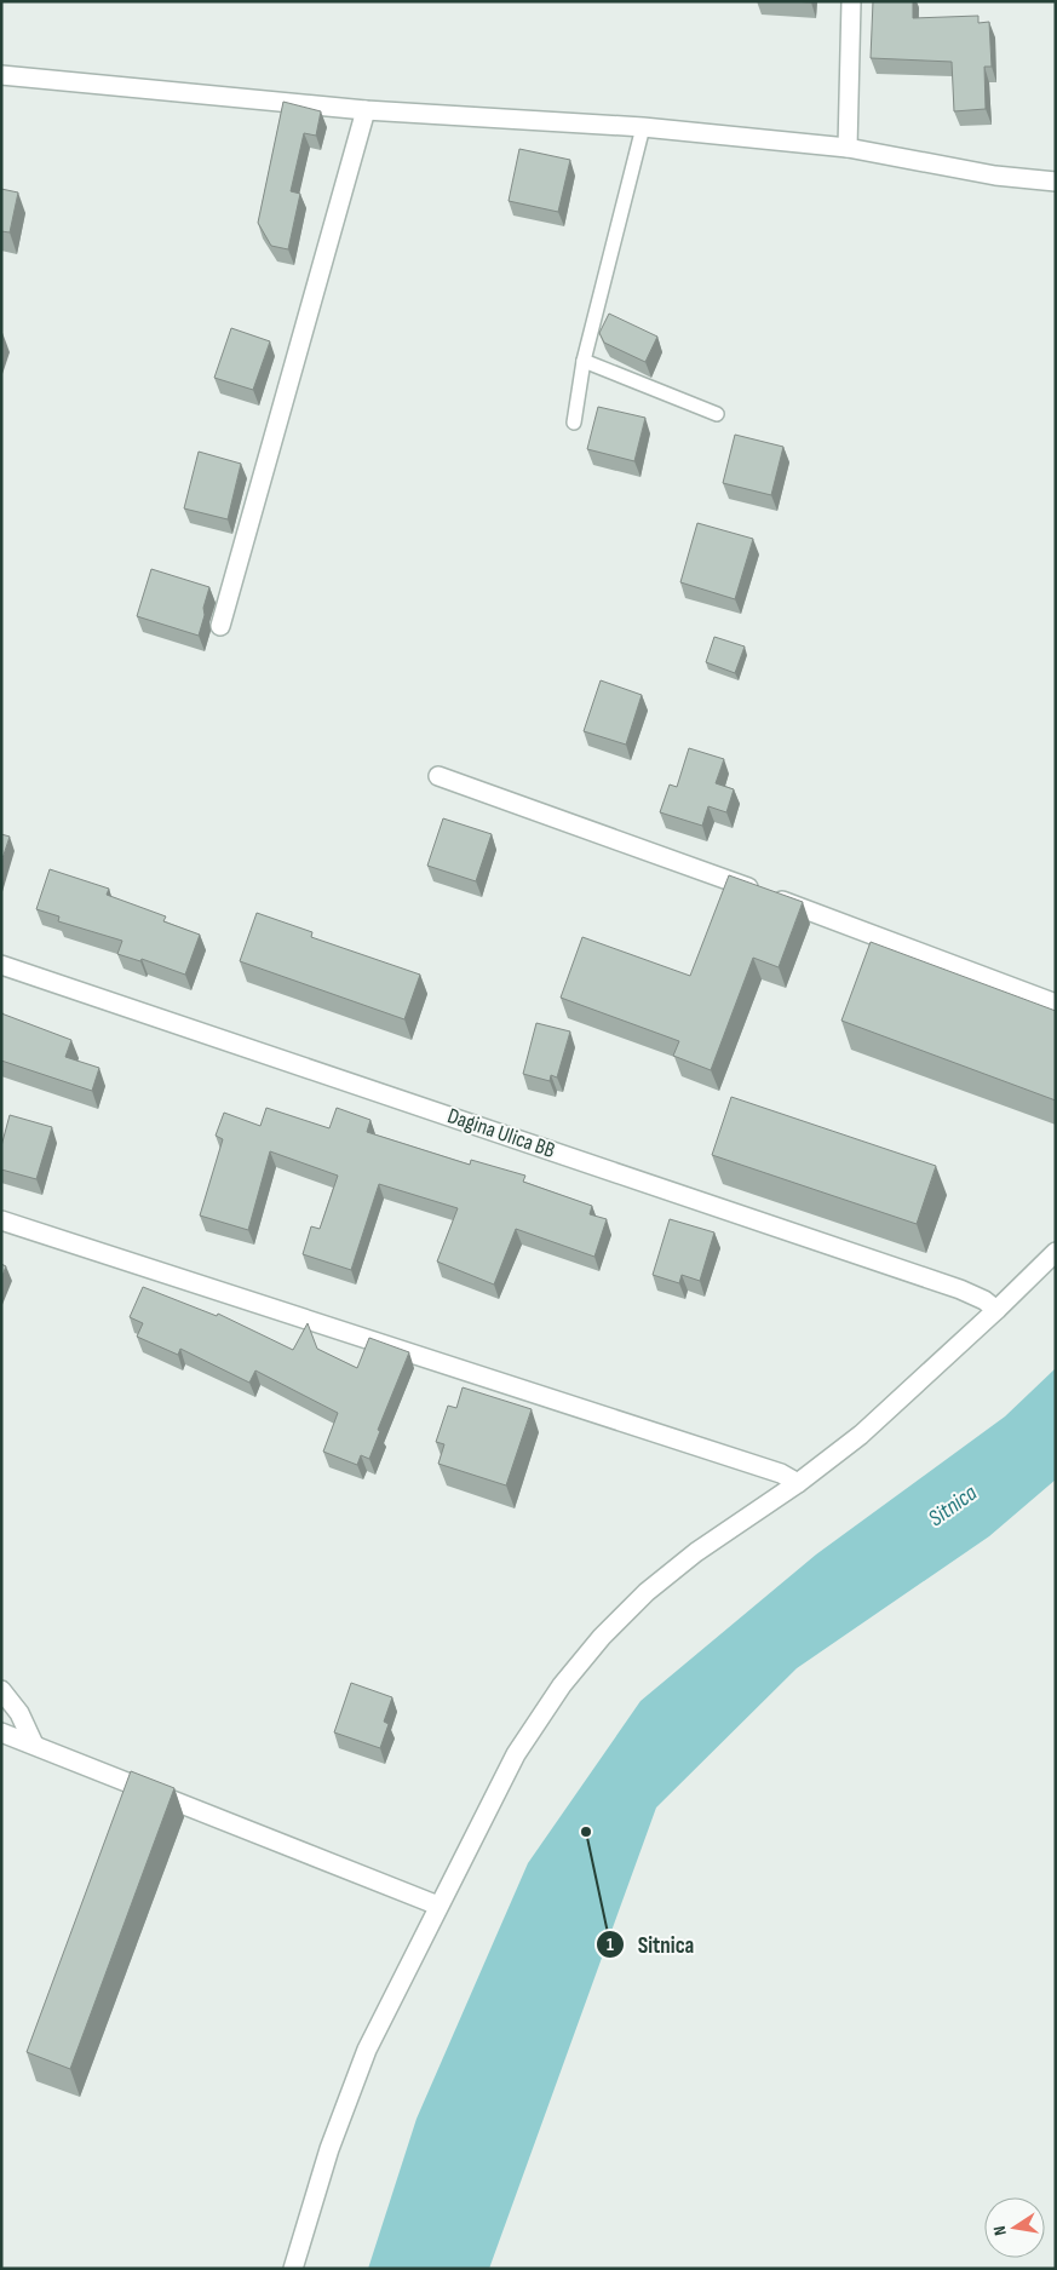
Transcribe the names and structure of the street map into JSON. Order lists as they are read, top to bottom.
{
  "streets": {
    "street": ["Dagina Ulica BB"]
  },
  "water": ["Sitnica"],
  "places": ["Sitnica"],
  "north": "left"
}
